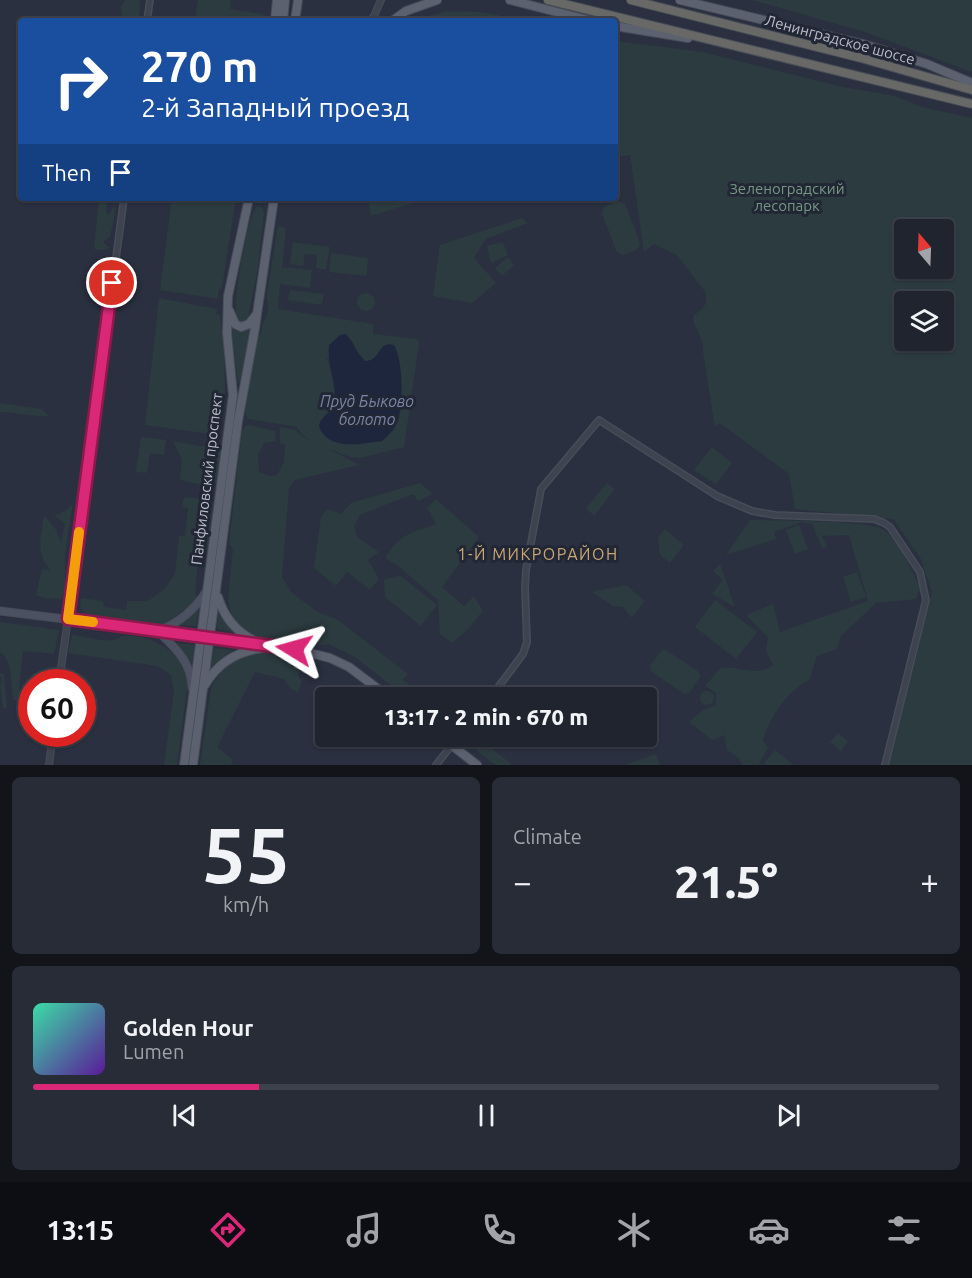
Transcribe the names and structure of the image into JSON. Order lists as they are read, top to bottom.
{
  "streets": {
    "highway": ["Ленинградское шоссе"],
    "main road": ["Панфиловский проспект"]
  },
  "districts": ["1-Й МИКРОРАЙОН"],
  "water": ["Пруд Быково болото"],
  "parks": ["Зеленоградский лесопарк"],
  "north": "top",
  "page": {
    "turn": ["270 m", "2-й Западный проезд"],
    "then": "Then",
    "limit": "60",
    "trip": "13:17 · 2 min · 670 m",
    "tile": [
      ["55", "km/h"],
      "Climate"
    ],
    "heat": ["−", "21.5°", "+"],
    "song": ["Golden Hour", "Lumen"],
    "tabs": "13:15"
  }
}
